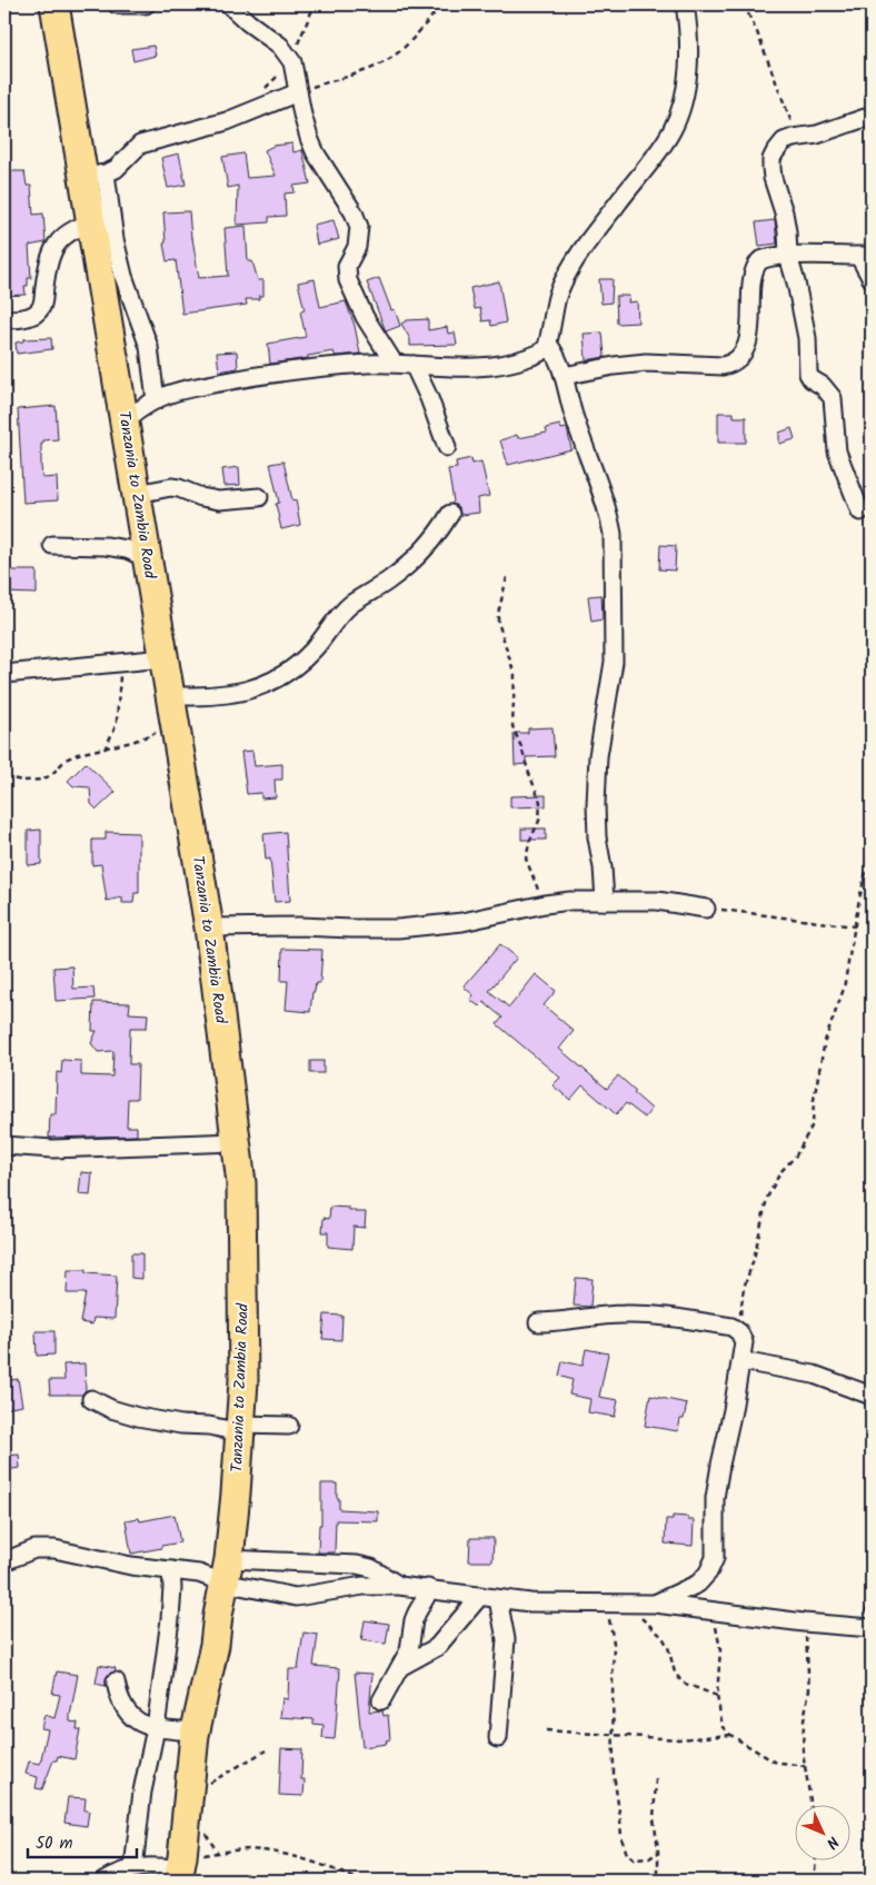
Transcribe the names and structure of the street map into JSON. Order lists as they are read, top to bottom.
{
  "streets": {
    "highway": ["Tanzania to Zambia Road"]
  },
  "scale_bar": "50 m",
  "north": "bottom right"
}
